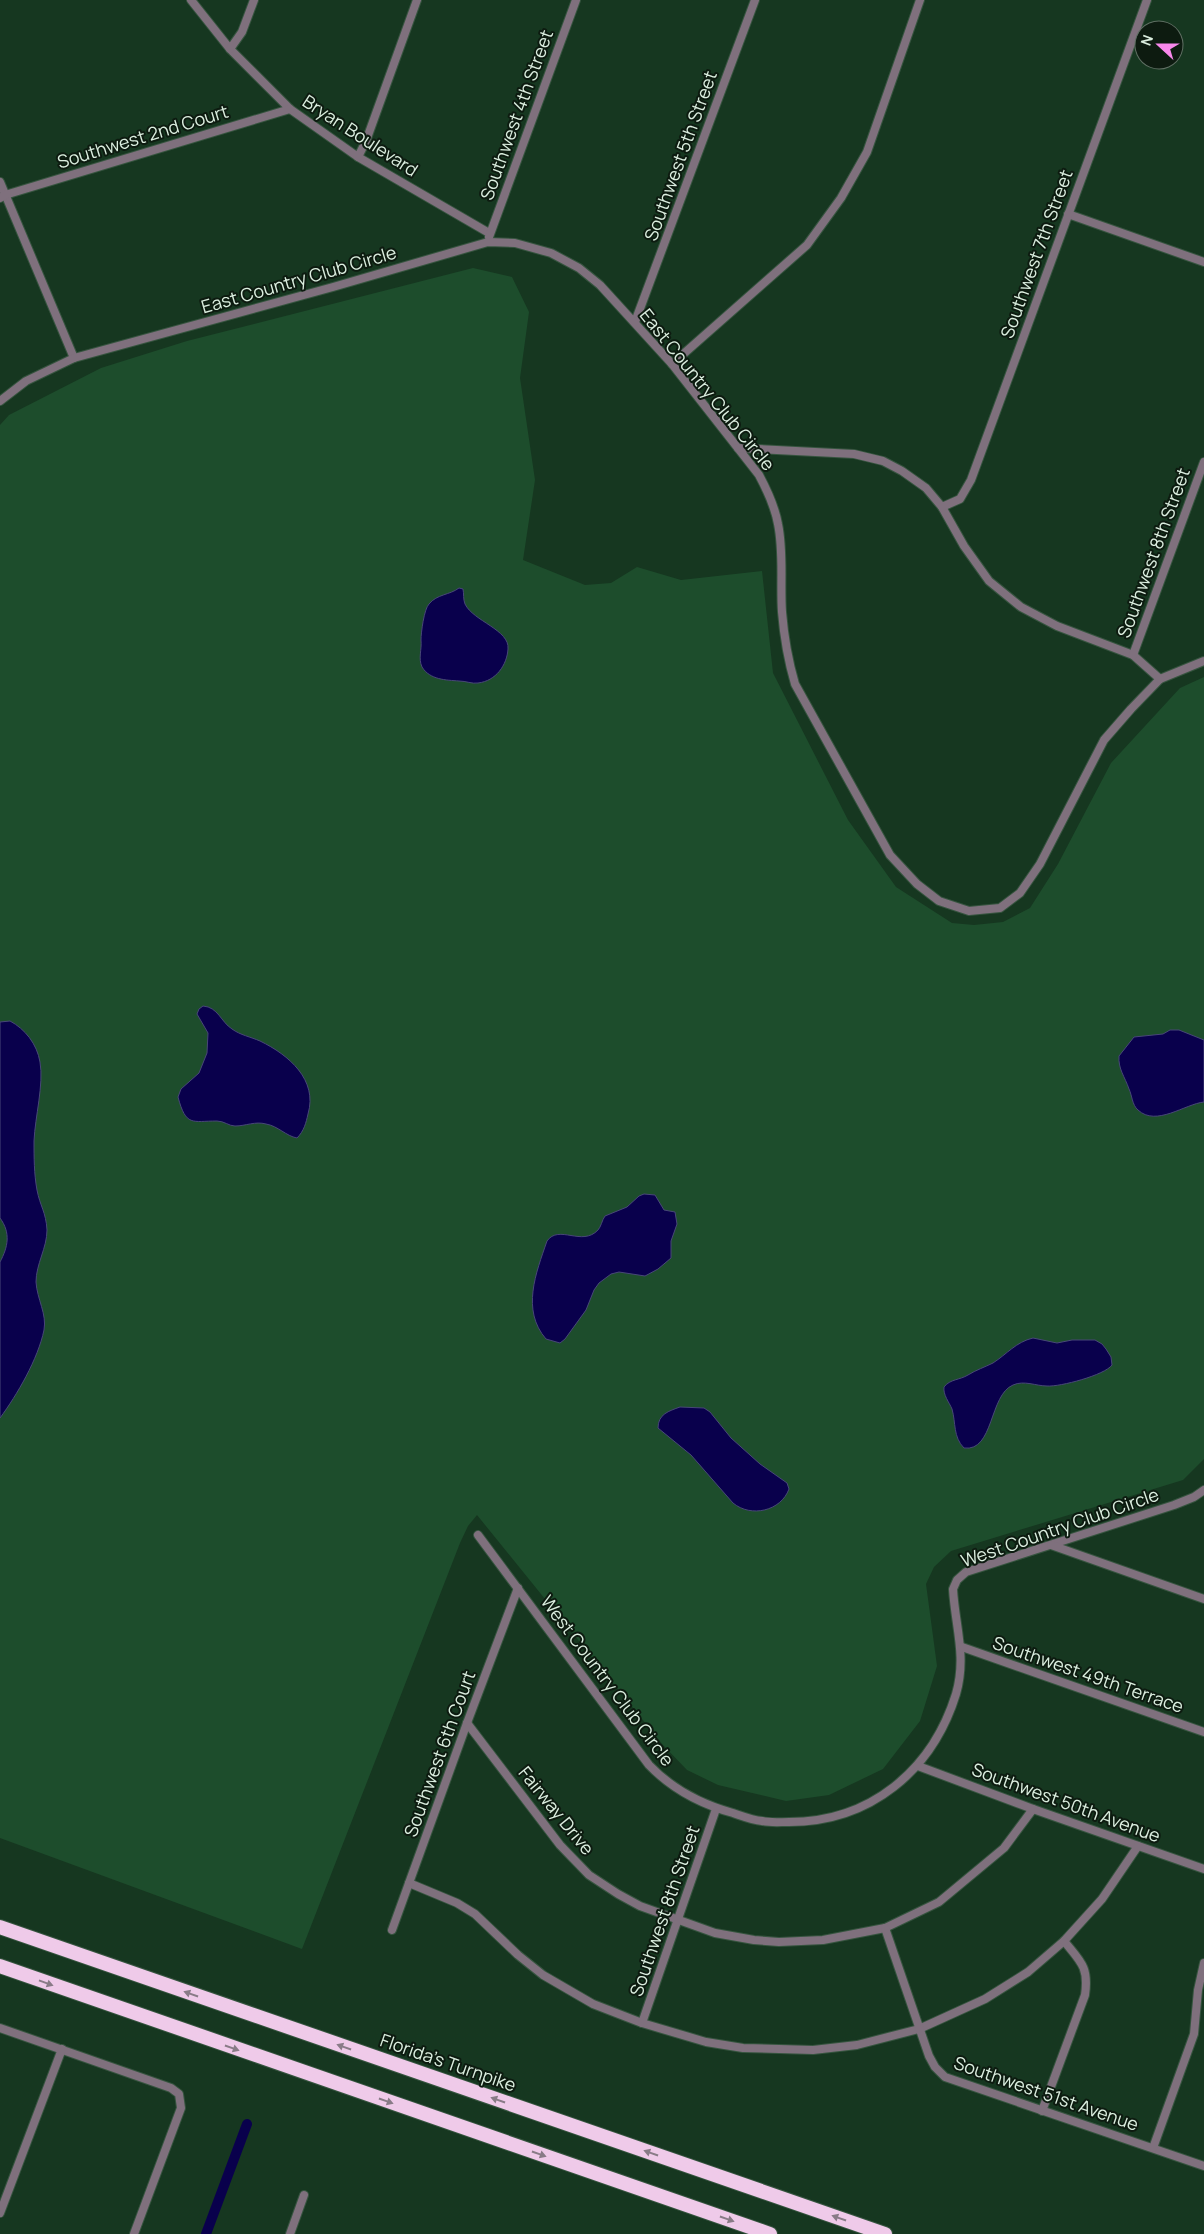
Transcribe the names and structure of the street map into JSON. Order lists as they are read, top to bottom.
{
  "streets": {
    "highway": ["Florida's Turnpike"],
    "street": [
      "Southwest 4th Street",
      "Bryan Boulevard",
      "Southwest 2nd Court",
      "Southwest 5th Street",
      "Southwest 7th Street",
      "East Country Club Circle",
      "Southwest 8th Street",
      "West Country Club Circle",
      "Southwest 49th Terrace",
      "Southwest 6th Court",
      "Southwest 50th Avenue",
      "Fairway Drive",
      "Southwest 51st Avenue"
    ]
  },
  "crossings": [
    ["Southwest 4th Street", "Bryan Boulevard"],
    ["Southwest 4th Street", "East Country Club Circle"],
    ["Bryan Boulevard", "Southwest 2nd Court"],
    ["Southwest 5th Street", "East Country Club Circle"],
    ["Southwest 8th Street", "West Country Club Circle"],
    ["Southwest 8th Street", "Fairway Drive"],
    ["West Country Club Circle", "Southwest 49th Terrace"],
    ["West Country Club Circle", "Southwest 6th Court"],
    ["West Country Club Circle", "Southwest 50th Avenue"],
    ["Southwest 6th Court", "Fairway Drive"],
    ["Southwest 50th Avenue", "Fairway Drive"],
    ["Fairway Drive", "Southwest 51st Avenue"]
  ],
  "north": "left"
}
